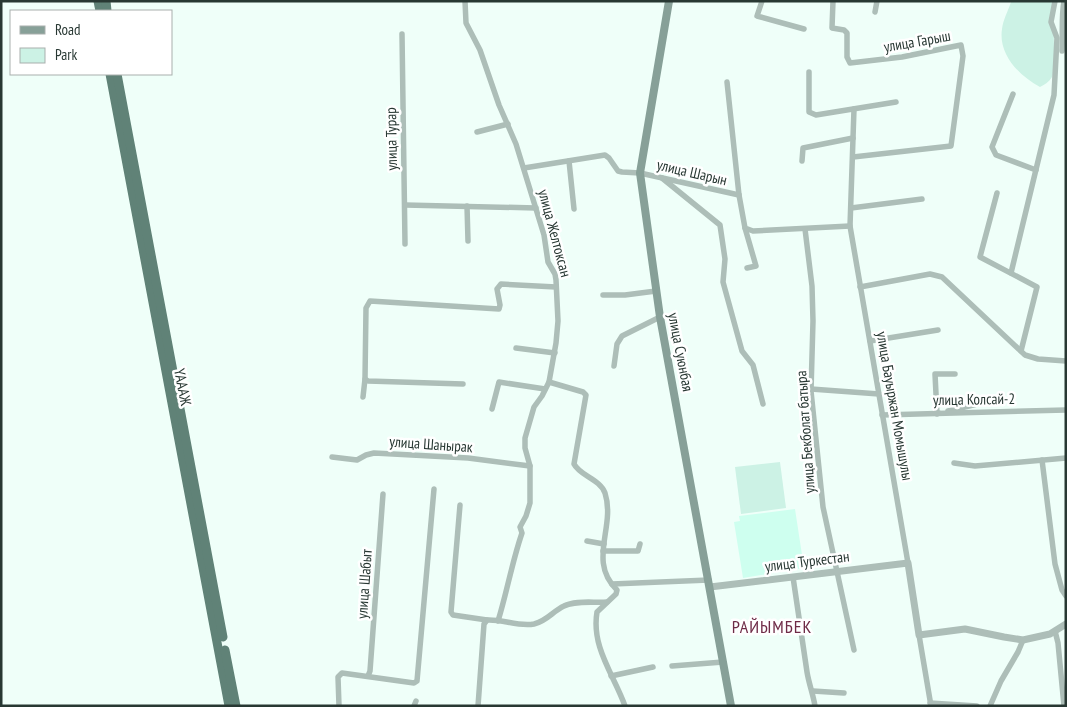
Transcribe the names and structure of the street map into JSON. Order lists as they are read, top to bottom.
{
  "streets": {
    "highway": ["ҮАААЖ"],
    "main road": ["улица Суюнбая"],
    "street": [
      "улица Гарыш",
      "улица Турар",
      "улица Шарын",
      "улица Желтоксан",
      "улица Колсай-2",
      "улица Бауыржан Момышулы",
      "улица Бекболат батыра",
      "улица Шанырак",
      "улица Туркестан",
      "улица Шабыт"
    ]
  },
  "crossings": [
    ["улица Гарыш", "улица Бауыржан Момышулы"],
    ["улица Шарын", "улица Суюнбая"],
    ["улица Желтоксан", "улица Шанырак"],
    ["улица Суюнбая", "улица Туркестан"],
    ["улица Колсай-2", "улица Бауыржан Момышулы"],
    ["улица Бауыржан Момышулы", "улица Туркестан"],
    ["улица Бекболат батыра", "улица Туркестан"]
  ],
  "districts": ["РАЙЫМБЕК"],
  "legend": ["Road", "Park"]
}
